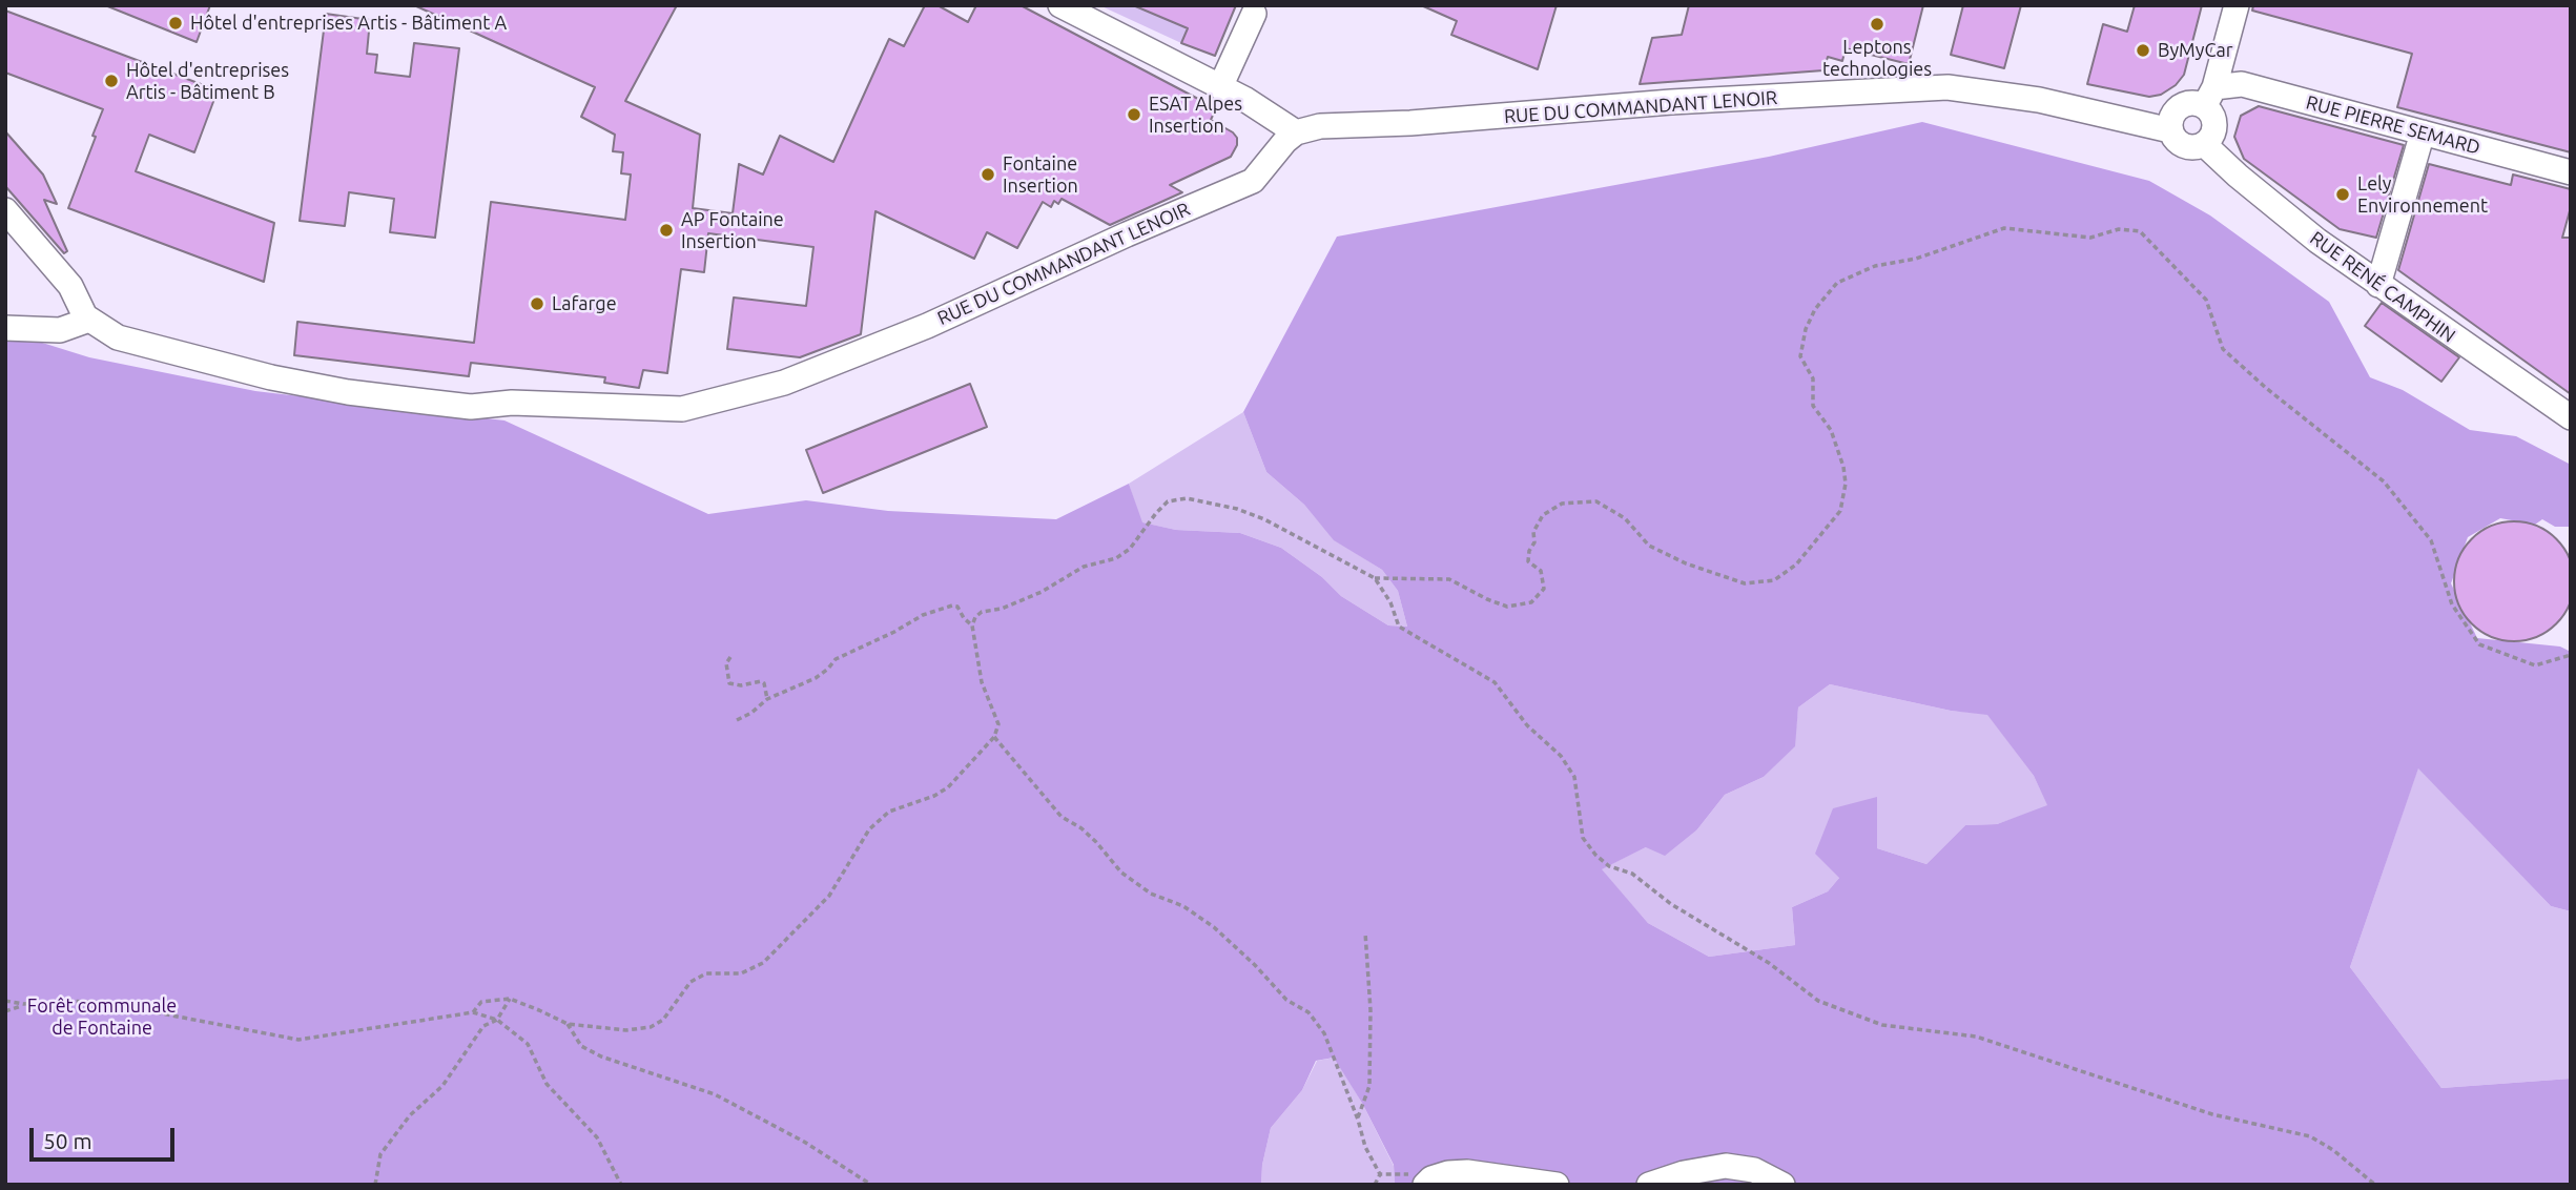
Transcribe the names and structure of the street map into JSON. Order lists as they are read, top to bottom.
{
  "streets": {
    "street": ["RUE DU COMMANDANT LENOIR", "RUE PIERRE SEMARD", "RUE RENÉ CAMPHIN"]
  },
  "crossings": [
    ["RUE DU COMMANDANT LENOIR", "RUE PIERRE SEMARD"],
    ["RUE DU COMMANDANT LENOIR", "RUE RENÉ CAMPHIN"]
  ],
  "parks": ["Forêt communale de Fontaine"],
  "places": [
    "Hôtel d'entreprises Artis - Bâtiment A",
    "Leptons technologies",
    "ByMyCar",
    "Hôtel d'entreprises Artis - Bâtiment B",
    "ESAT Alpes Insertion",
    "Fontaine Insertion",
    "Lely Environnement",
    "AP Fontaine Insertion",
    "Lafarge"
  ],
  "scale_bar": "50 m"
}
